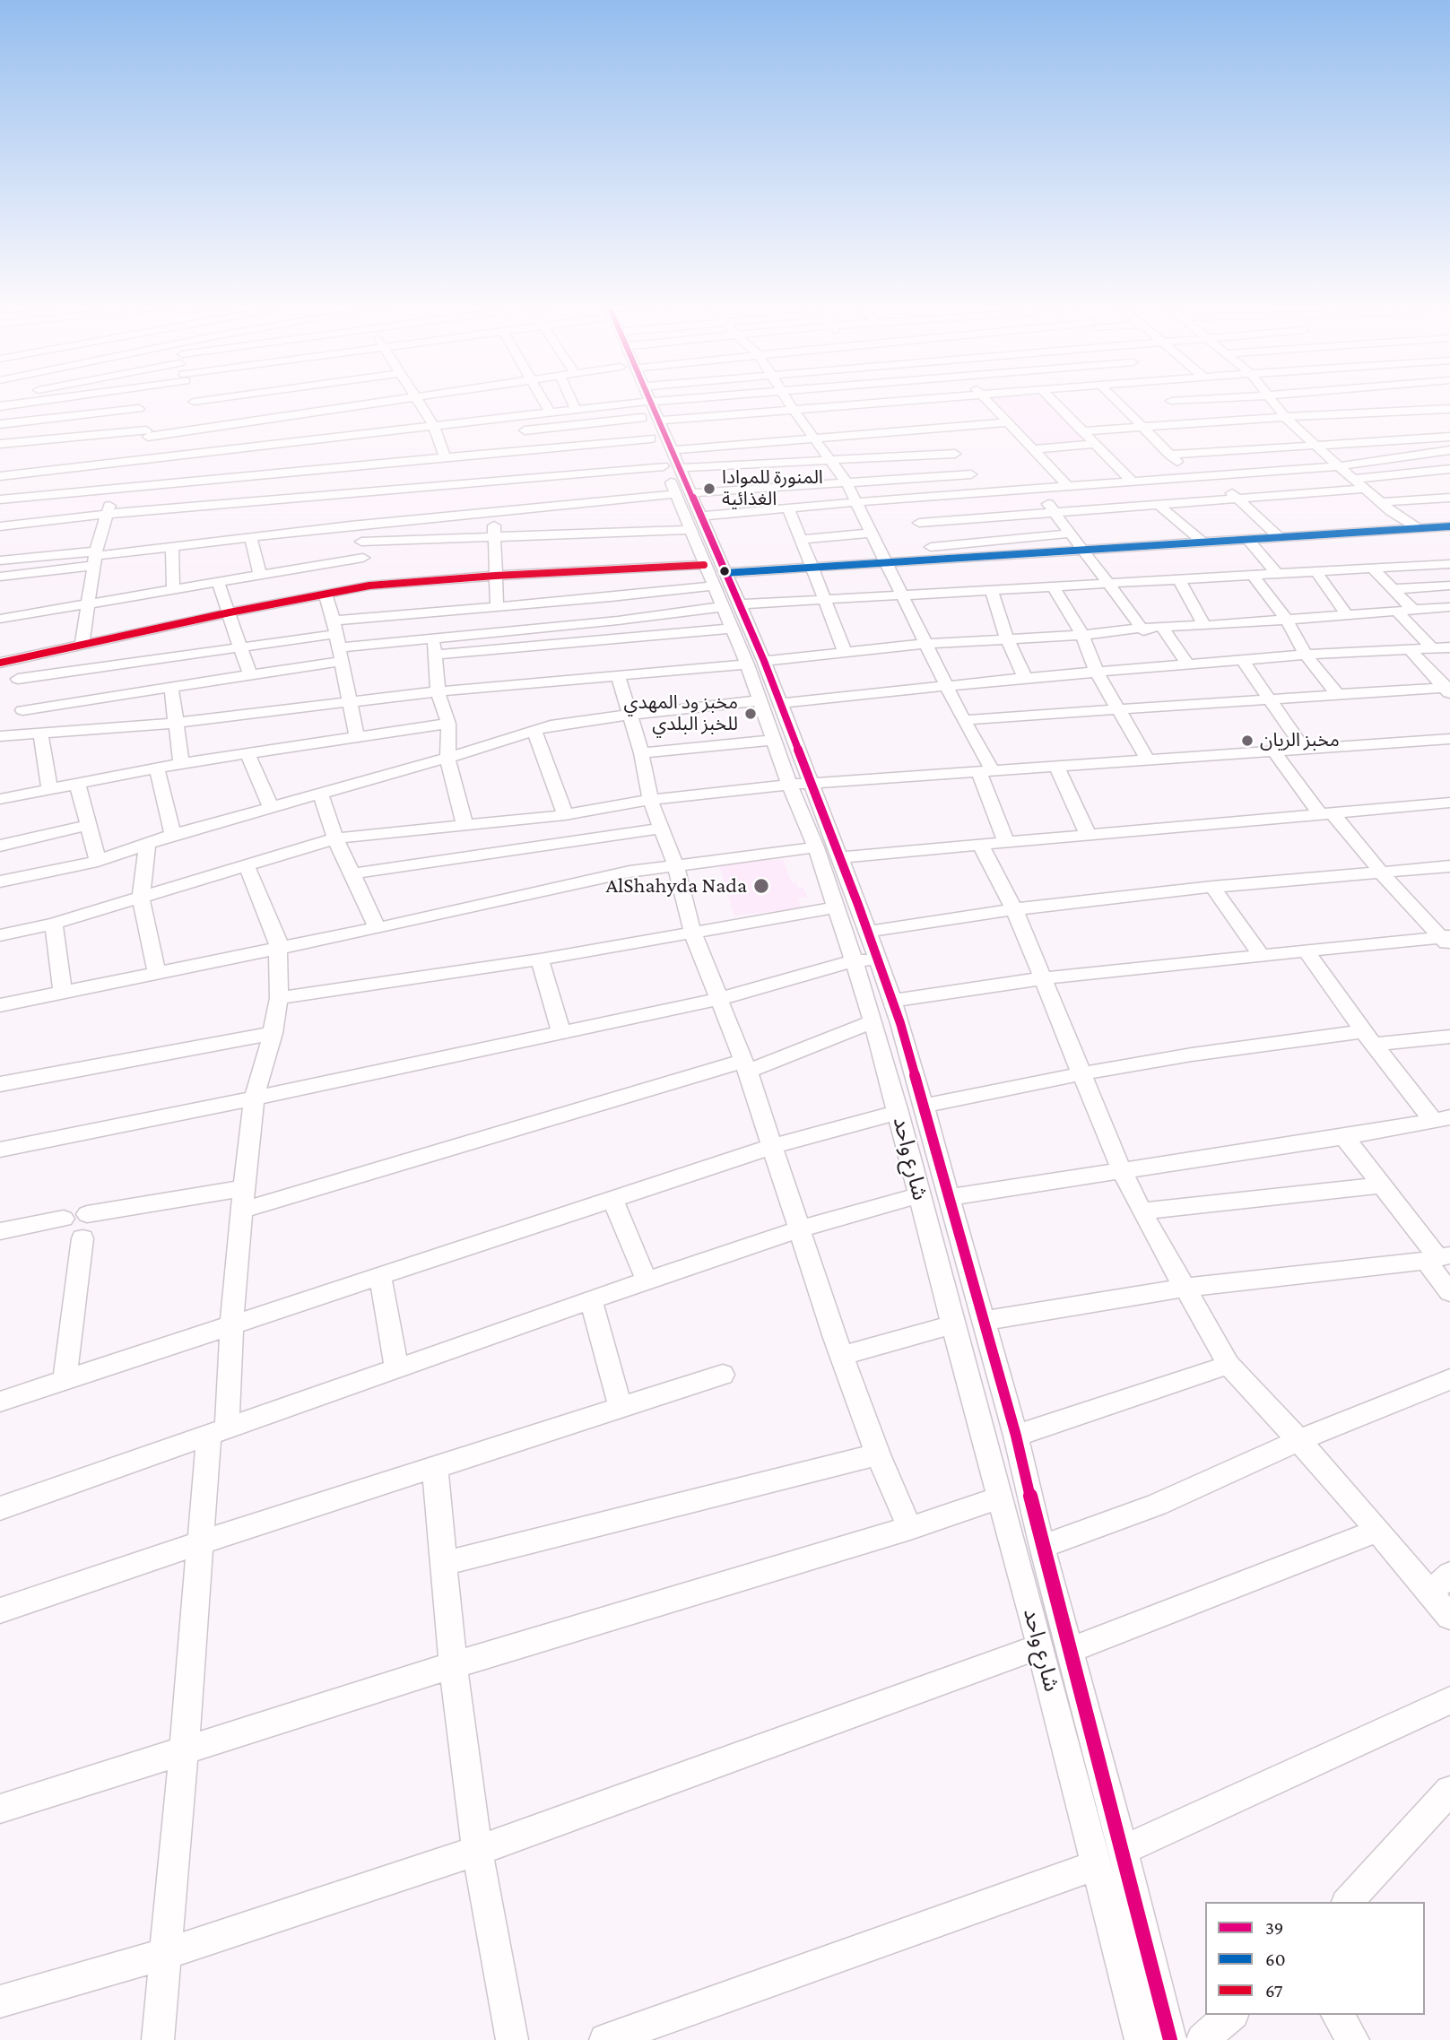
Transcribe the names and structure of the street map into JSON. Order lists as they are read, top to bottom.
{
  "streets": {
    "street": ["شارع واحد"]
  },
  "places": [
    "المنورة للموادا الغذائية",
    "مخبز ود المهدي للخبز البلدي",
    "مخبز الريان",
    "AlShahyda Nada"
  ],
  "lines": ["transit line 39", "transit line 60", "transit line 67"],
  "legend": ["39", "60", "67"]
}
